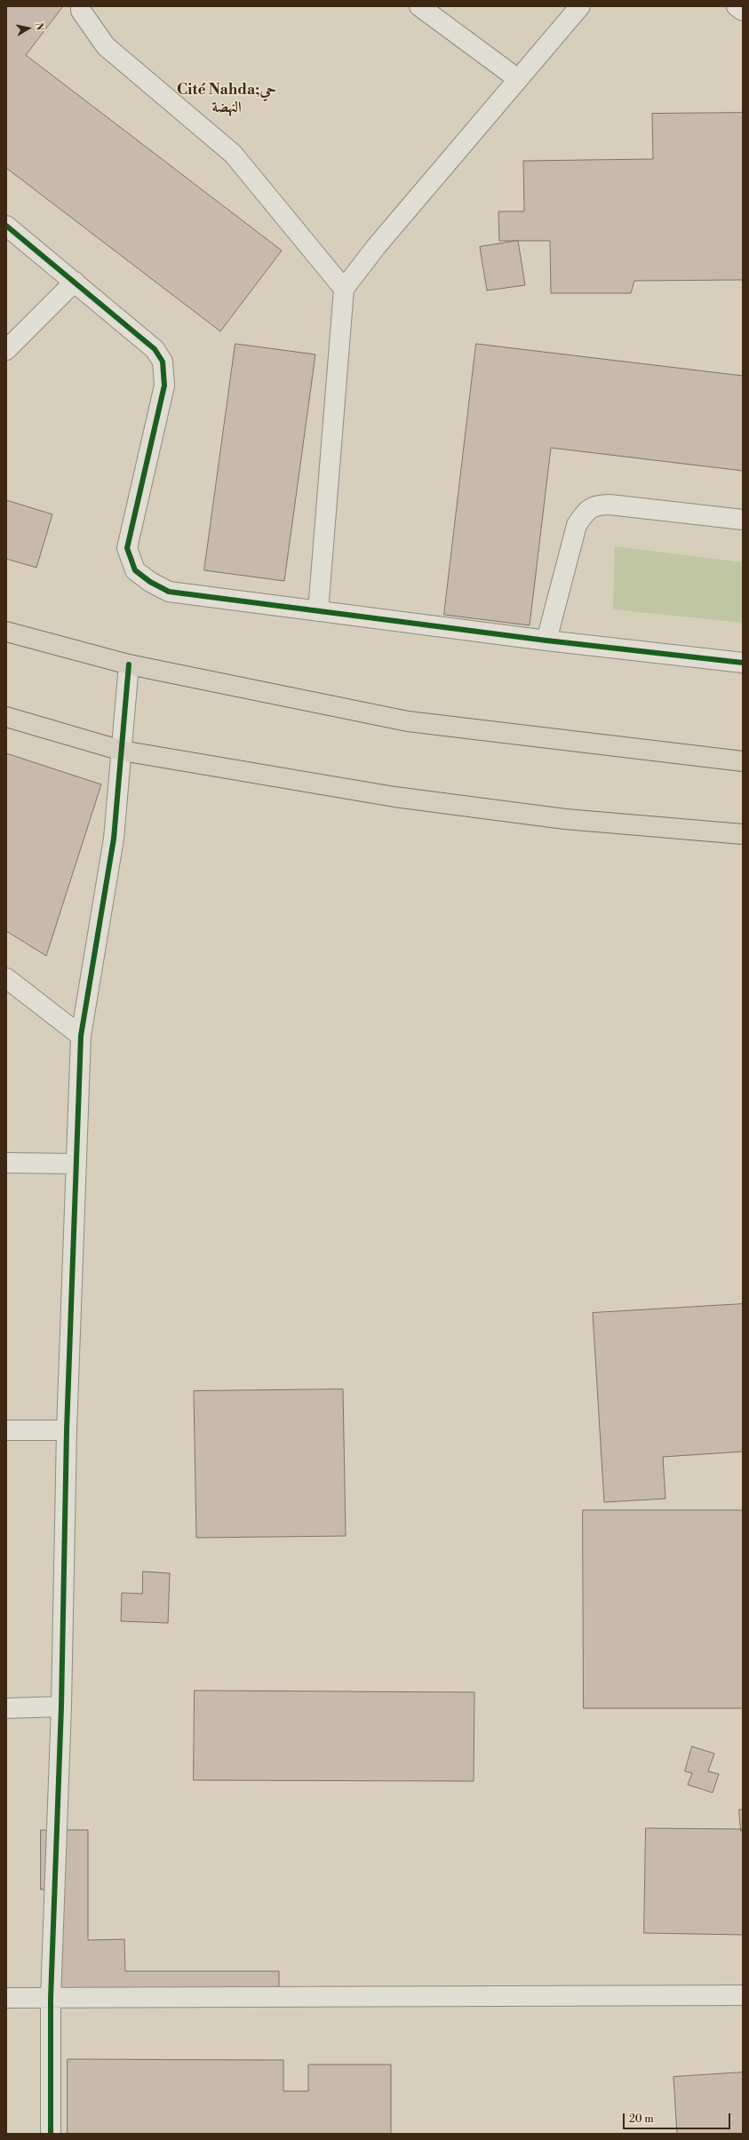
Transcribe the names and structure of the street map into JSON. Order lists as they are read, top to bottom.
{
  "districts": ["Cité Nahda;حي النهضة"],
  "scale_bar": "20 m",
  "north": "right"
}
